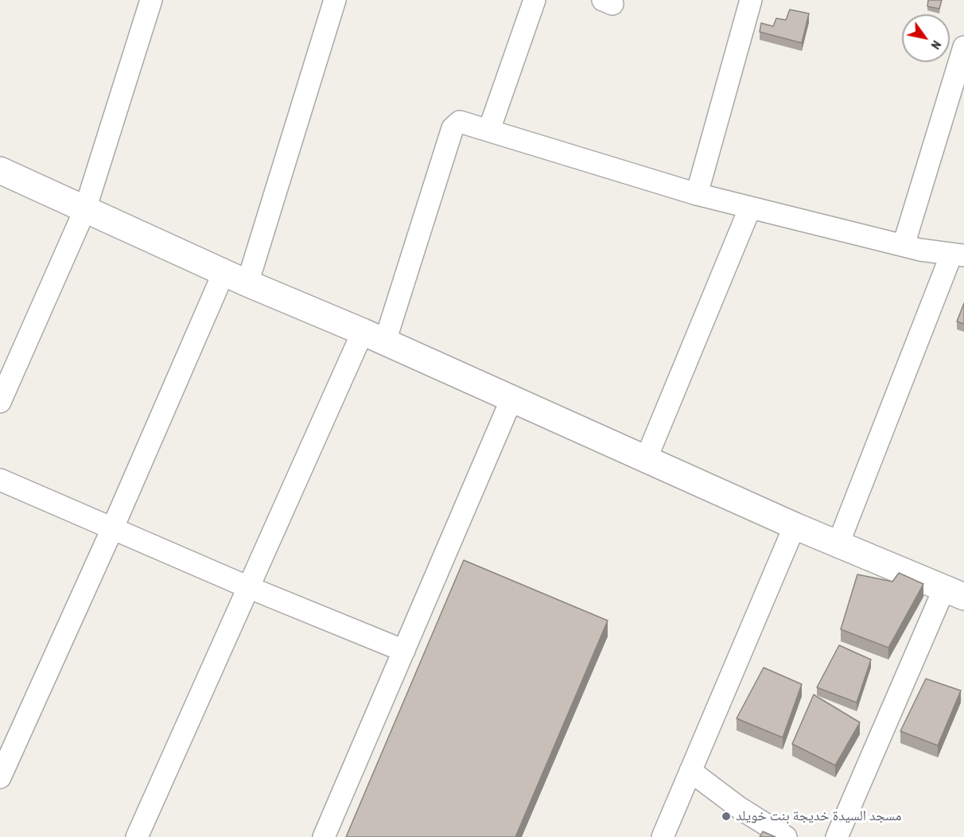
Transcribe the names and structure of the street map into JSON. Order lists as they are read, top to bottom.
{
  "places": ["مسجد السيدة خديجة بنت خويلد"],
  "north": "bottom right"
}
